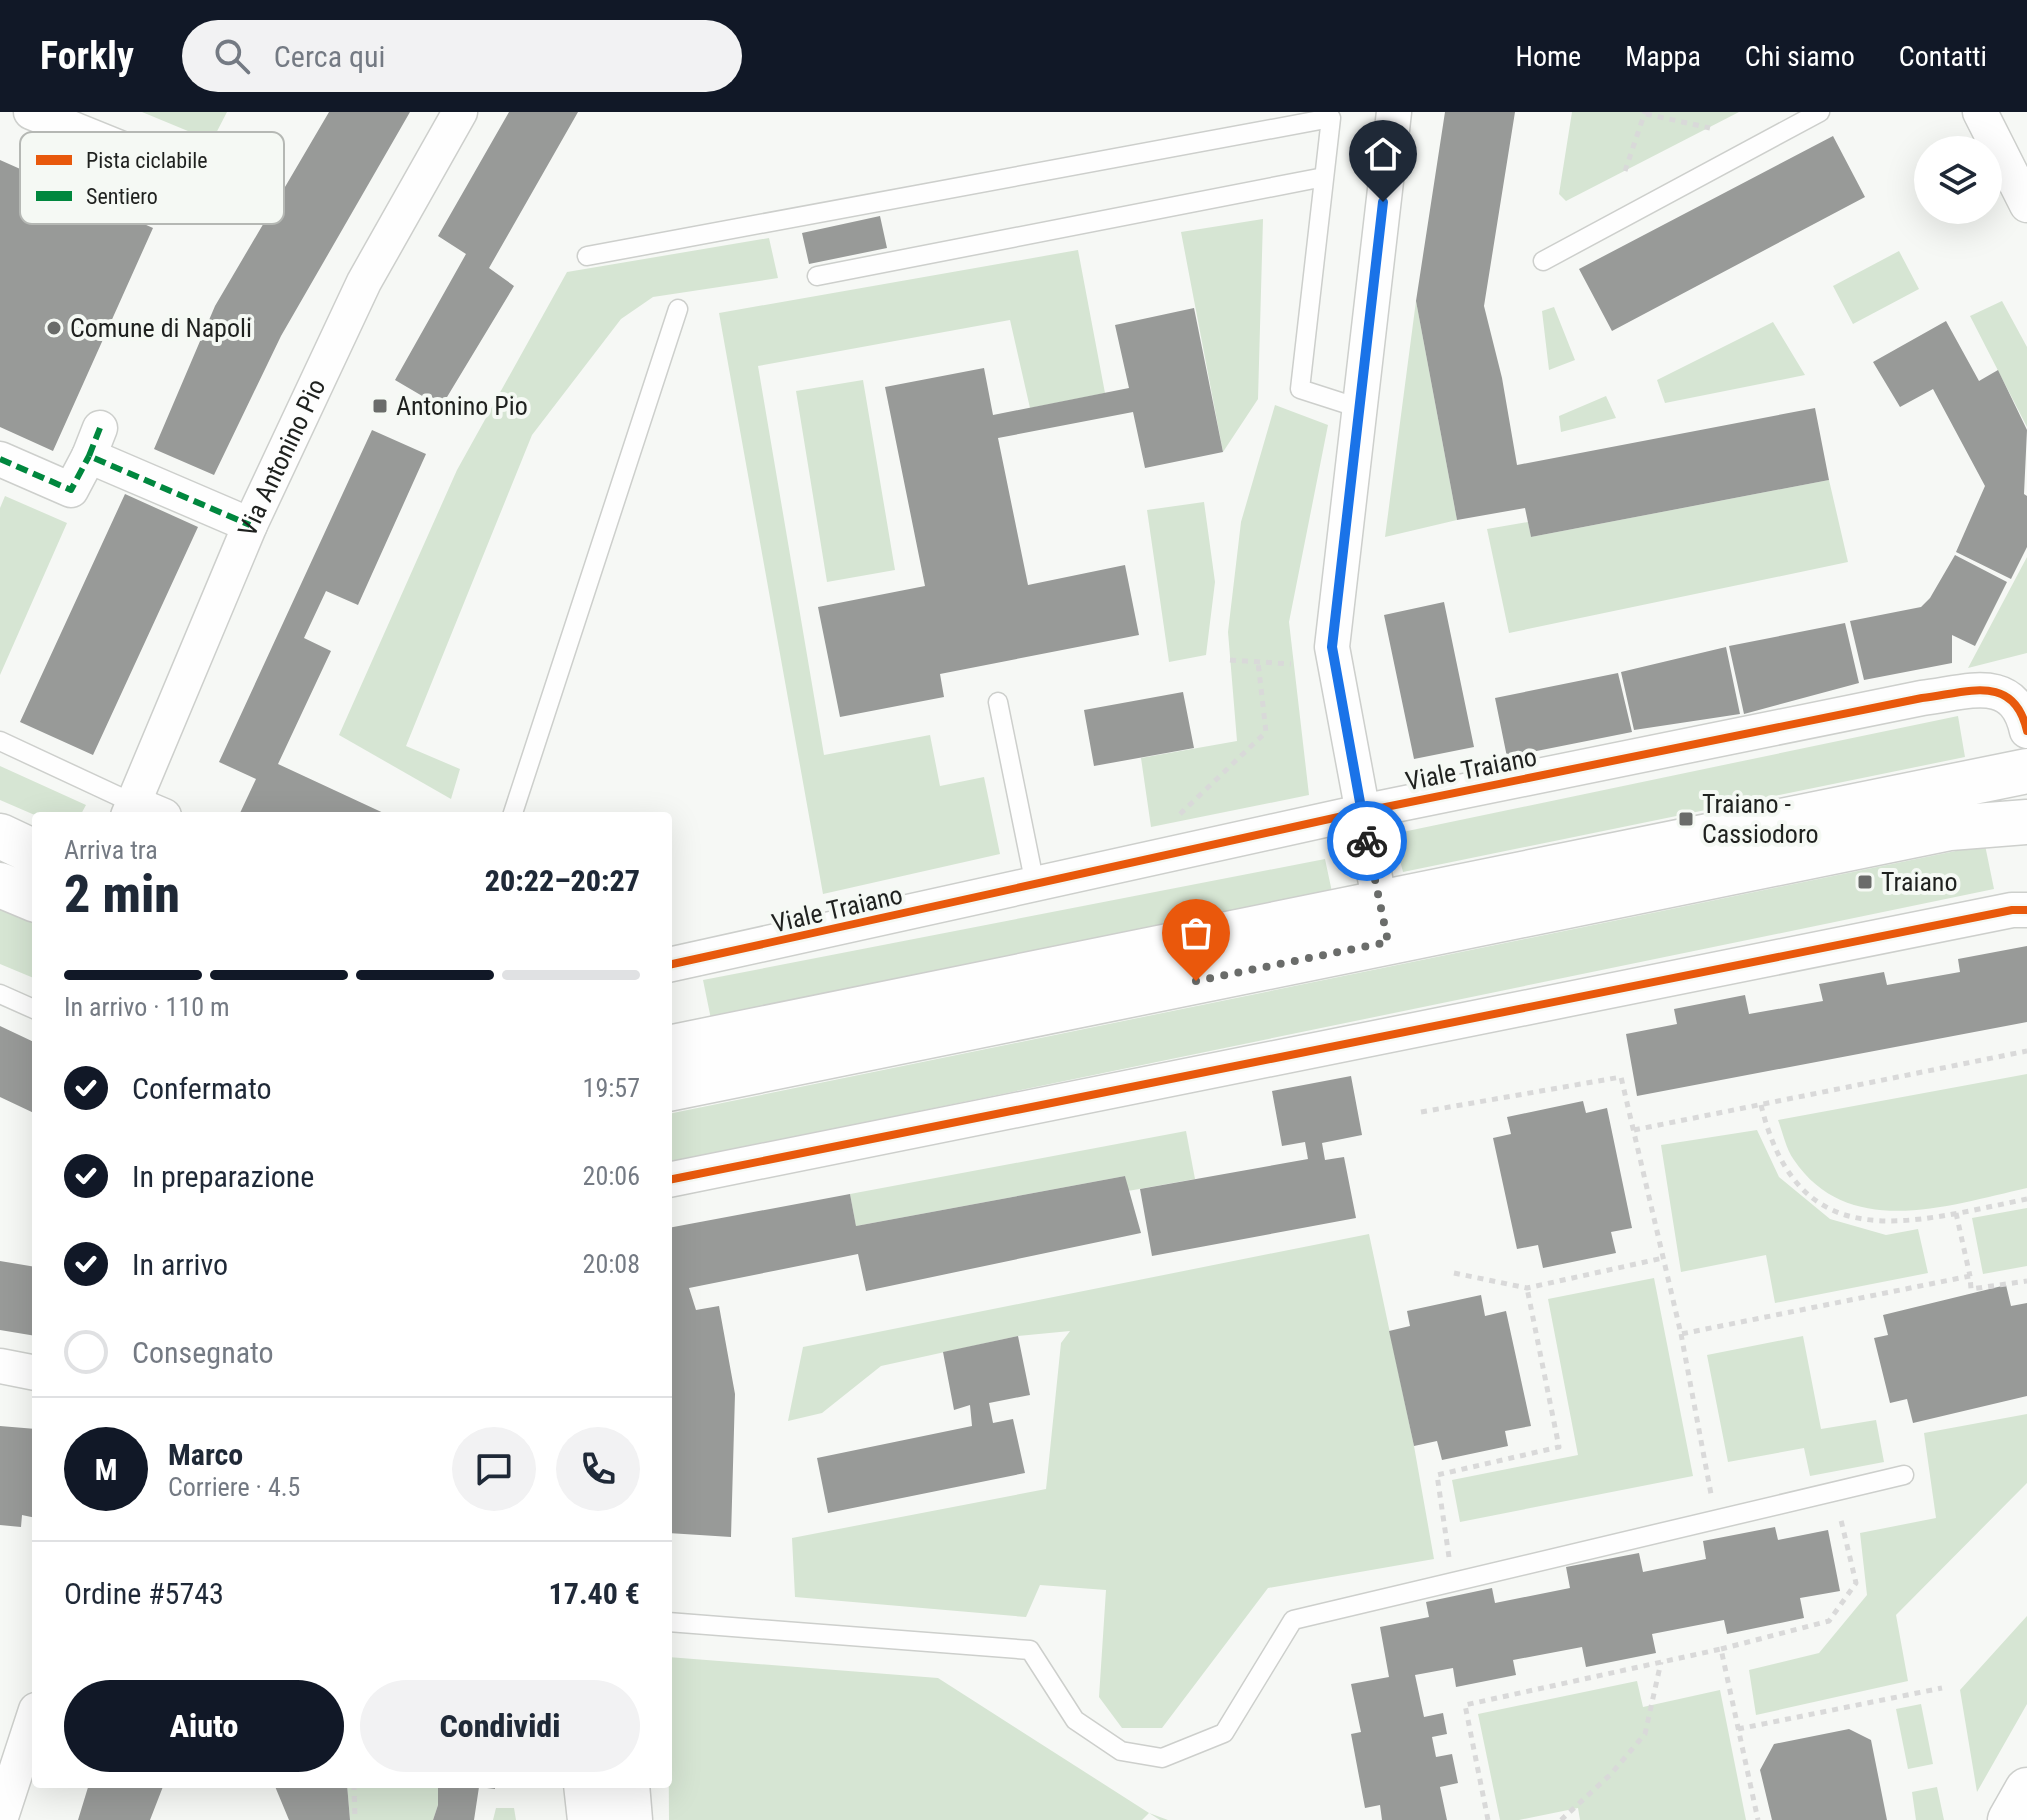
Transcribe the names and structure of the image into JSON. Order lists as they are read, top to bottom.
{
  "streets": {
    "street": ["Via Antonino Pio", "Viale Traiano"]
  },
  "places": {
    "other": ["Comune di Napoli"],
    "transit": ["Antonino Pio", "Traiano - Cassiodoro", "Traiano"]
  },
  "legend": ["Pista ciclabile", "Sentiero"],
  "page": {
    "header": "Forkly",
    "search": "Cerca qui",
    "nav": [
      "Home",
      "Mappa",
      "Chi siamo",
      "Contatti"
    ],
    "heading": ["2 min", "Arriva tra", "20:22–20:27"],
    "panel": [
      "Marco",
      "Corriere · 4.5",
      "Ordine #5743",
      "17.40 €"
    ],
    "bar": "In arrivo · 110 m",
    "list": [
      ["Confermato", "19:57"],
      ["In preparazione", "20:06"],
      ["In arrivo", "20:08"],
      "Consegnato"
    ],
    "round": "M",
    "buttons": ["Aiuto", "Condividi"]
  }
}
